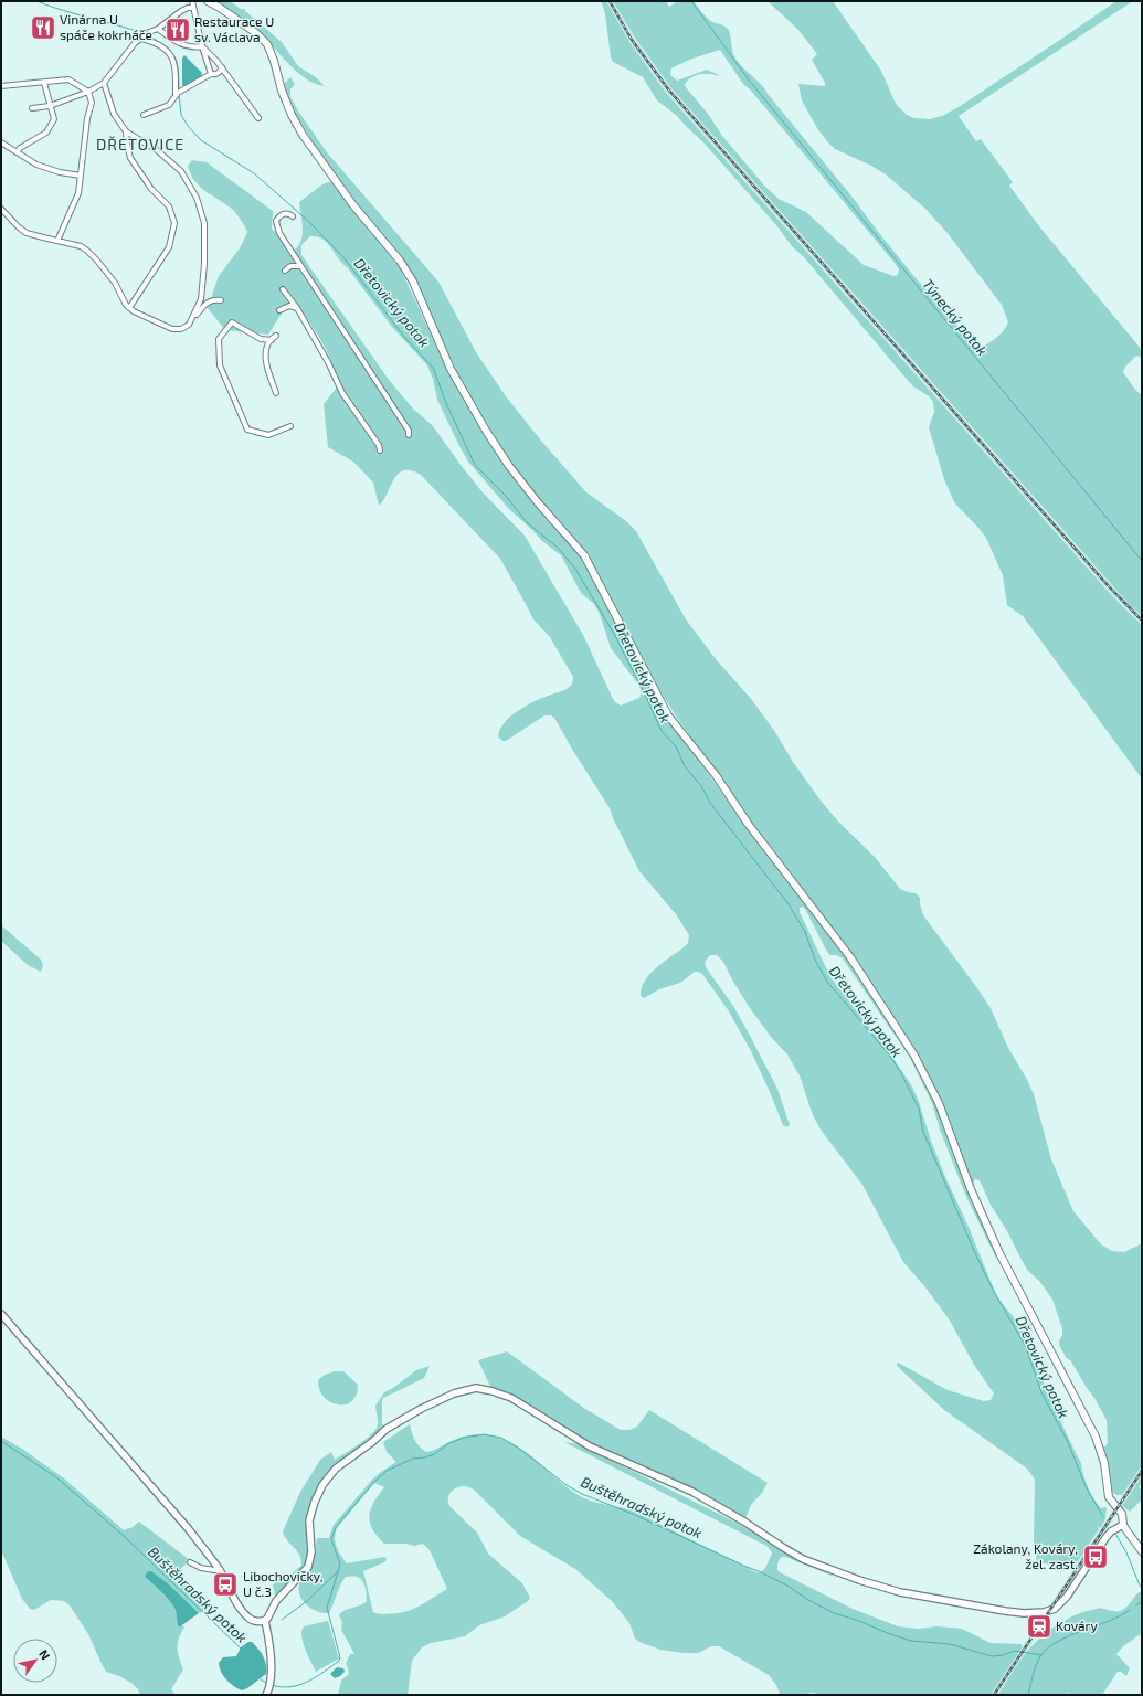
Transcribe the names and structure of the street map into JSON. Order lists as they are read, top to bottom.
{
  "districts": ["DŘETOVICE"],
  "water": ["Dřetovický potok", "Týnecký potok", "Buštěhradský potok"],
  "places": {
    "restaurant": ["Vinárna U spáče kokrháče", "Restaurace U sv. Václava"],
    "bus stop": ["Zákolany, Kováry, žel. zast.", "Libochovičky, U č.3"],
    "station": ["Kováry"]
  },
  "north": "top right"
}
